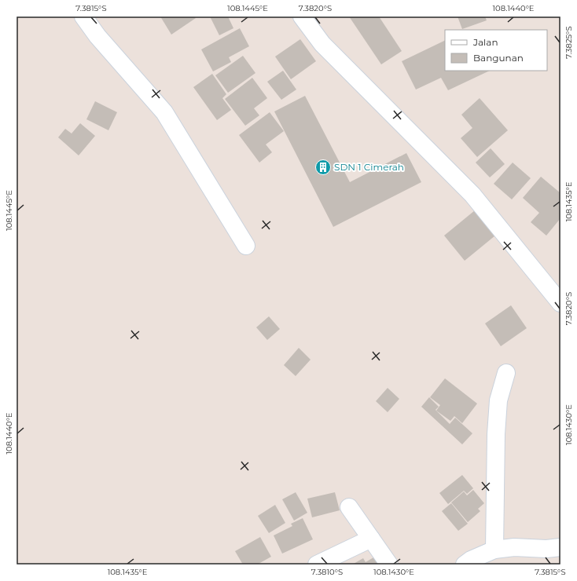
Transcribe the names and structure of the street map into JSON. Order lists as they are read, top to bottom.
{
  "places": {
    "building": ["SDN 1 Cimerah"]
  },
  "legend": ["Jalan", "Bangunan"],
  "coordinates": [
    "7.3815°S",
    "108.1445°E",
    "7.3820°S",
    "108.1440°E",
    "7.3825°S",
    "108.1435°E",
    "108.1430°E",
    "7.3810°S"
  ]
}
